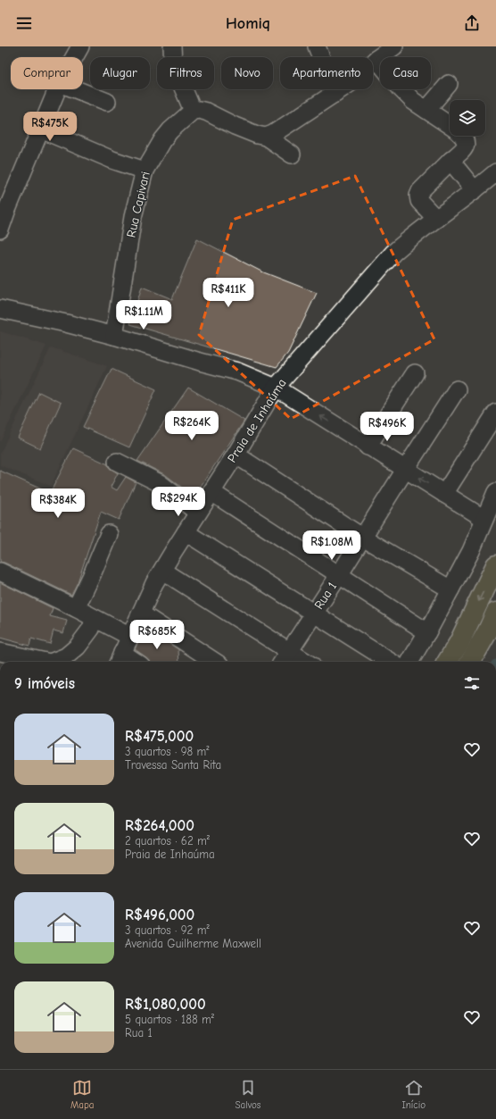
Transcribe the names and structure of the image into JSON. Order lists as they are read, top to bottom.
{
  "streets": {
    "street": ["Rua Capivari", "Praia de Inhaúma", "Rua 1"]
  },
  "page": {
    "header": "Homiq",
    "chip": [
      "Comprar",
      "Alugar",
      "Filtros",
      "Novo",
      "Apartamento",
      "Casa"
    ],
    "price": [
      "R$475K",
      "R$411K",
      "R$1.11M",
      "R$264K",
      "R$496K",
      "R$294K",
      "R$384K",
      "R$1.08M",
      "R$685K"
    ],
    "heading": "9 imóveis",
    "list": [
      {
        "name": "R$475,000",
        "note": "3 quartos · 98 m² · Travessa Santa Rita"
      },
      {
        "name": "R$264,000",
        "note": "2 quartos · 62 m² · Praia de Inhaúma"
      },
      {
        "name": "R$496,000",
        "note": "3 quartos · 92 m² · Avenida Guilherme Maxwell"
      },
      {
        "name": "R$1,080,000",
        "note": "5 quartos · 188 m² · Rua 1"
      }
    ],
    "tabs": ["Mapa", "Salvos", "Início"]
  }
}
